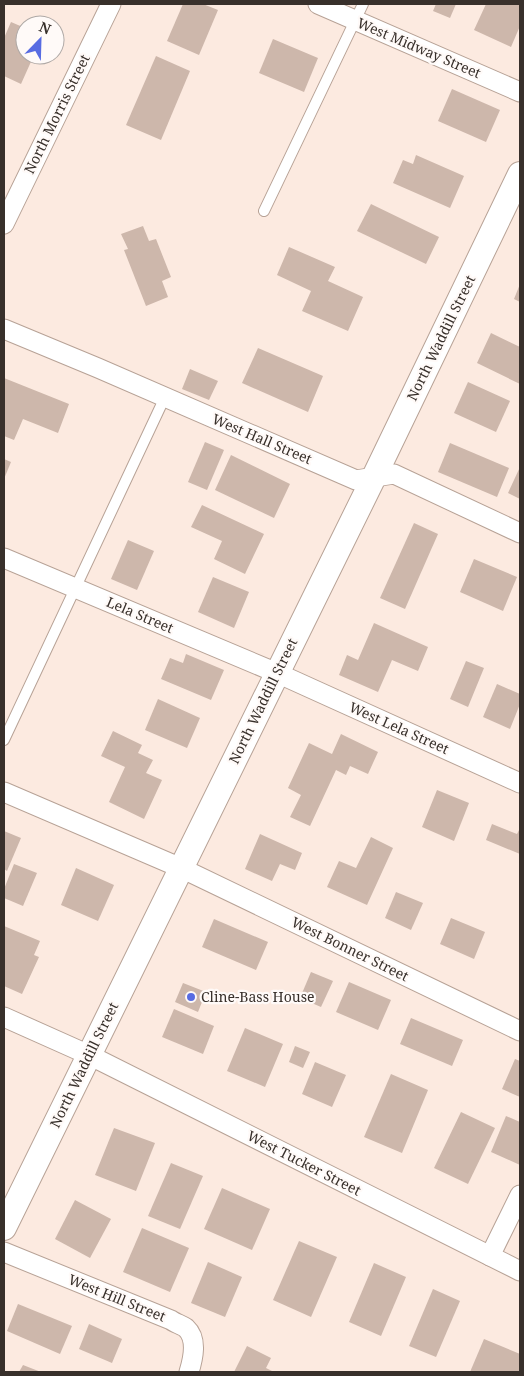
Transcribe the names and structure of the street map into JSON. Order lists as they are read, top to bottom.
{
  "streets": {
    "street": [
      "West Midway Street",
      "North Morris Street",
      "North Waddill Street",
      "West Hall Street",
      "Lela Street",
      "West Lela Street",
      "West Bonner Street",
      "West Tucker Street",
      "West Hill Street"
    ]
  },
  "crossings": [
    ["North Waddill Street", "West Hall Street"],
    ["North Waddill Street", "Lela Street"],
    ["North Waddill Street", "West Lela Street"],
    ["North Waddill Street", "West Bonner Street"],
    ["North Waddill Street", "West Tucker Street"],
    ["Lela Street", "West Lela Street"]
  ],
  "places": ["Cline-Bass House"],
  "north": "top right"
}
